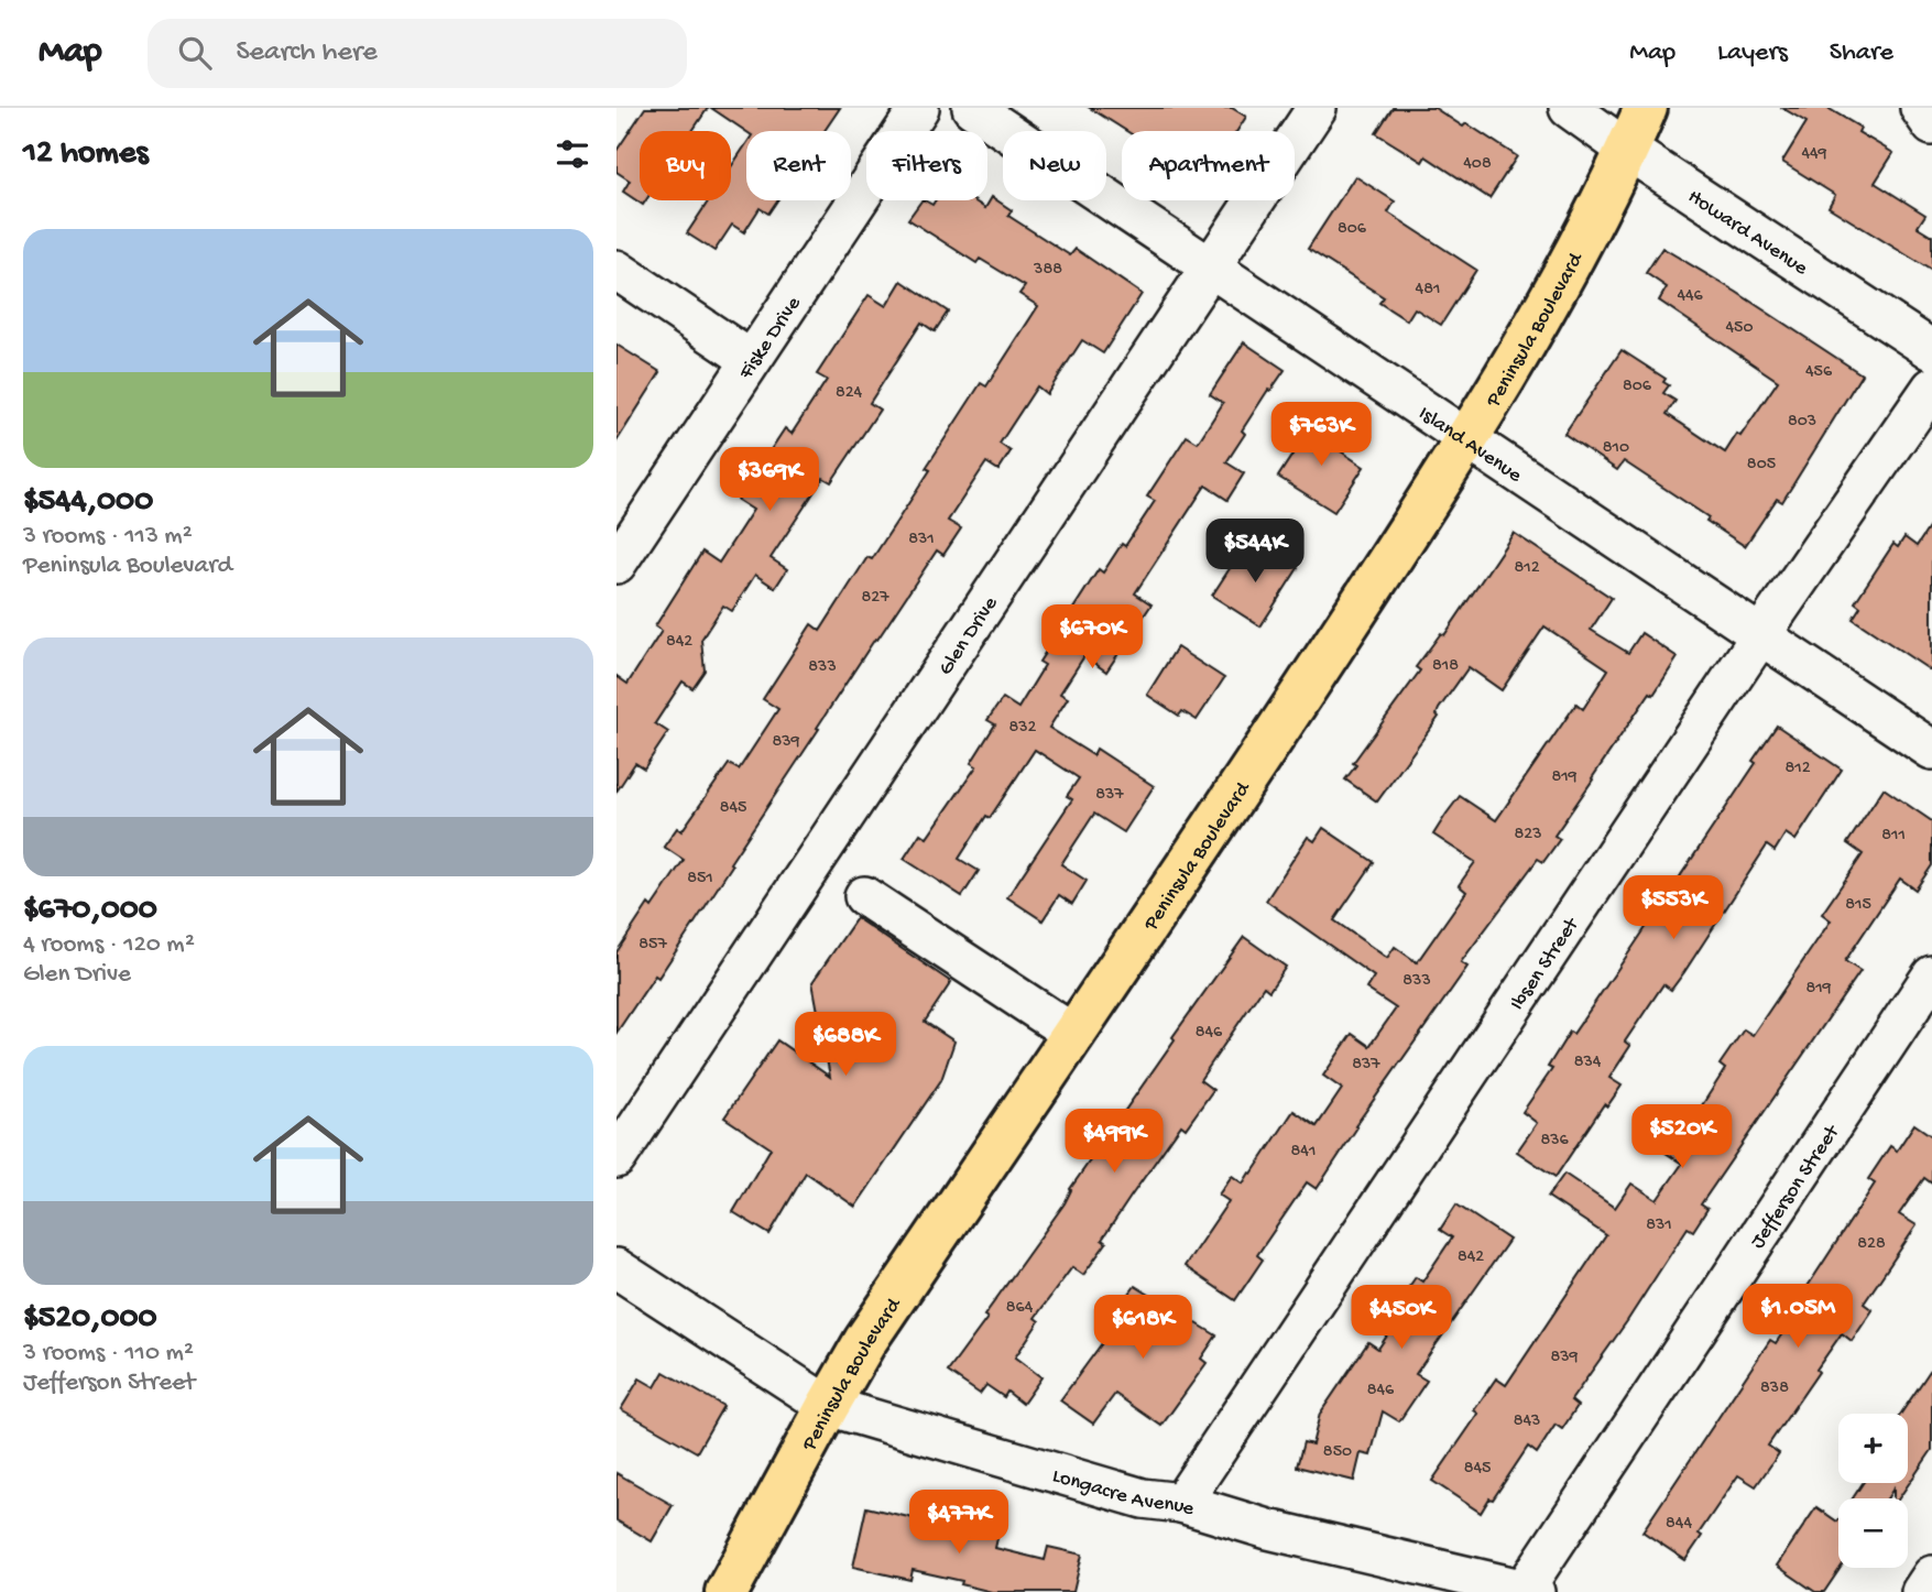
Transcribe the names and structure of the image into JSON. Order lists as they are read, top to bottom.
{
  "streets": {
    "main road": ["Peninsula Boulevard"],
    "street": [
      "Howard Avenue",
      "Fiske Drive",
      "Island Avenue",
      "Glen Drive",
      "Ibsen Street",
      "Jefferson Street",
      "Longacre Avenue"
    ]
  },
  "crossings": [
    ["Howard Avenue", "Peninsula Boulevard"],
    ["Peninsula Boulevard", "Island Avenue"],
    ["Peninsula Boulevard", "Longacre Avenue"],
    ["Island Avenue", "Glen Drive"],
    ["Island Avenue", "Ibsen Street"],
    ["Ibsen Street", "Longacre Avenue"],
    ["Jefferson Street", "Longacre Avenue"]
  ],
  "house_numbers": [
    "449",
    "408",
    "806",
    "388",
    "481",
    "446",
    "450",
    "456",
    "806",
    "824",
    "803",
    "810",
    "805",
    "831",
    "812",
    "827",
    "842",
    "818",
    "833",
    "832",
    "839",
    "812",
    "819",
    "837",
    "845",
    "823",
    "811",
    "851",
    "815",
    "857",
    "833",
    "819",
    "846",
    "834",
    "837",
    "836",
    "841",
    "831",
    "828",
    "842",
    "864",
    "839",
    "838",
    "846",
    "843",
    "850",
    "845",
    "844"
  ],
  "page": {
    "header": "Map",
    "search": "Search here",
    "nav": ["Map", "Layers", "Share"],
    "heading": "12 homes",
    "chip": [
      "Buy",
      "Rent",
      "Filters",
      "New",
      "Apartment"
    ],
    "list": [
      {
        "name": "$544,000",
        "note": "3 rooms · 113 m² · Peninsula Boulevard"
      },
      {
        "name": "$670,000",
        "note": "4 rooms · 120 m² · Glen Drive"
      },
      {
        "name": "$520,000",
        "note": "3 rooms · 110 m² · Jefferson Street"
      }
    ],
    "price": [
      "$763K",
      "$369K",
      "$544K",
      "$670K",
      "$553K",
      "$688K",
      "$520K",
      "$499K",
      "$1.05M",
      "$450K",
      "$618K",
      "$477K"
    ],
    "map_buttons": ["+", "−"]
  }
}
